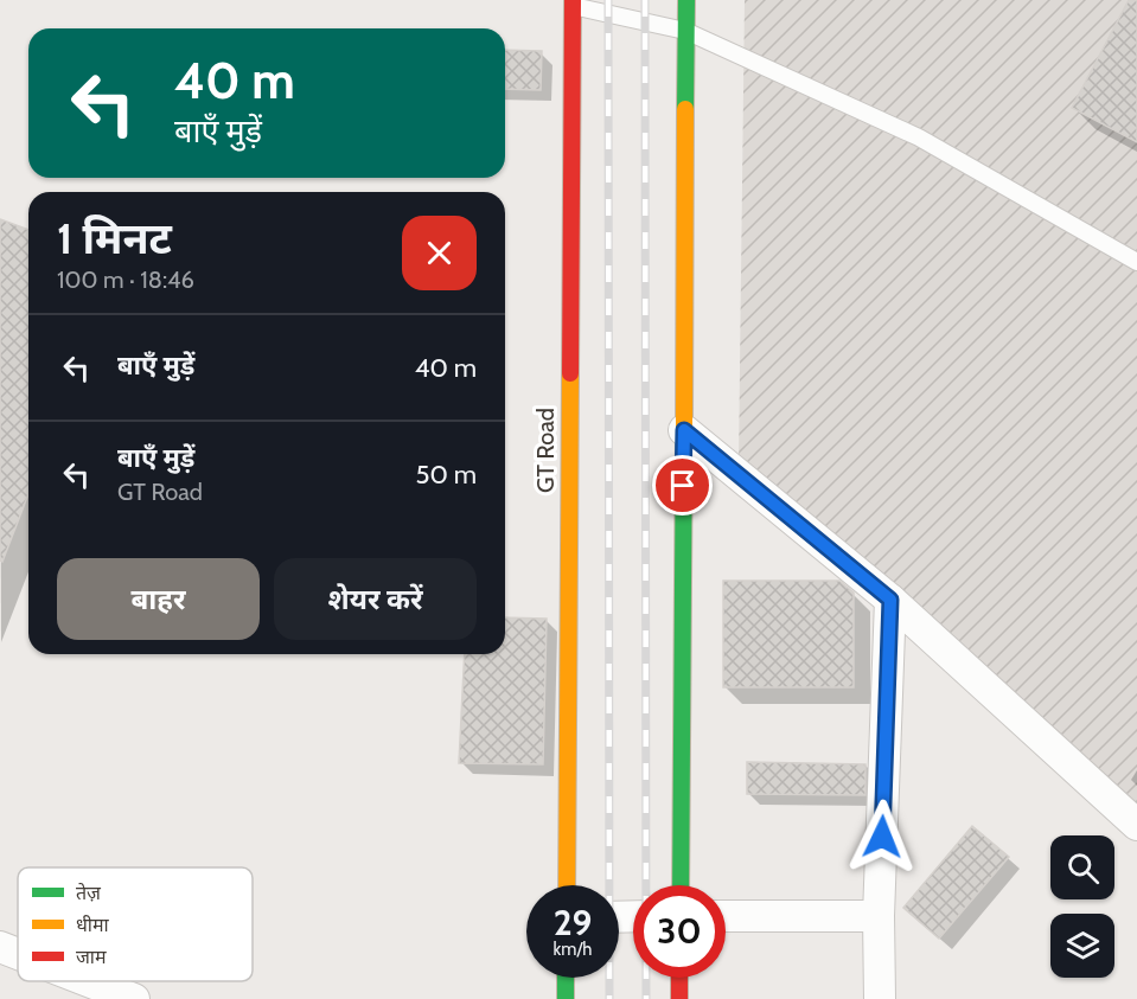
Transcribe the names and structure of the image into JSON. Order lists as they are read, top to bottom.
{
  "streets": {
    "highway": ["GT Road"]
  },
  "legend": ["तेज़", "धीमा", "जाम"],
  "page": {
    "turn": ["40 m", "बाएँ मुड़ें"],
    "heading": ["1 मिनट", "100 m · 18:46"],
    "list": [
      {
        "name": "बाएँ मुड़ें",
        "value": "40 m"
      },
      {
        "name": "बाएँ मुड़ें",
        "note": "GT Road",
        "value": "50 m"
      }
    ],
    "buttons": ["बाहर", "शेयर करें"],
    "speed": "29 km/h",
    "limit": "30"
  }
}
